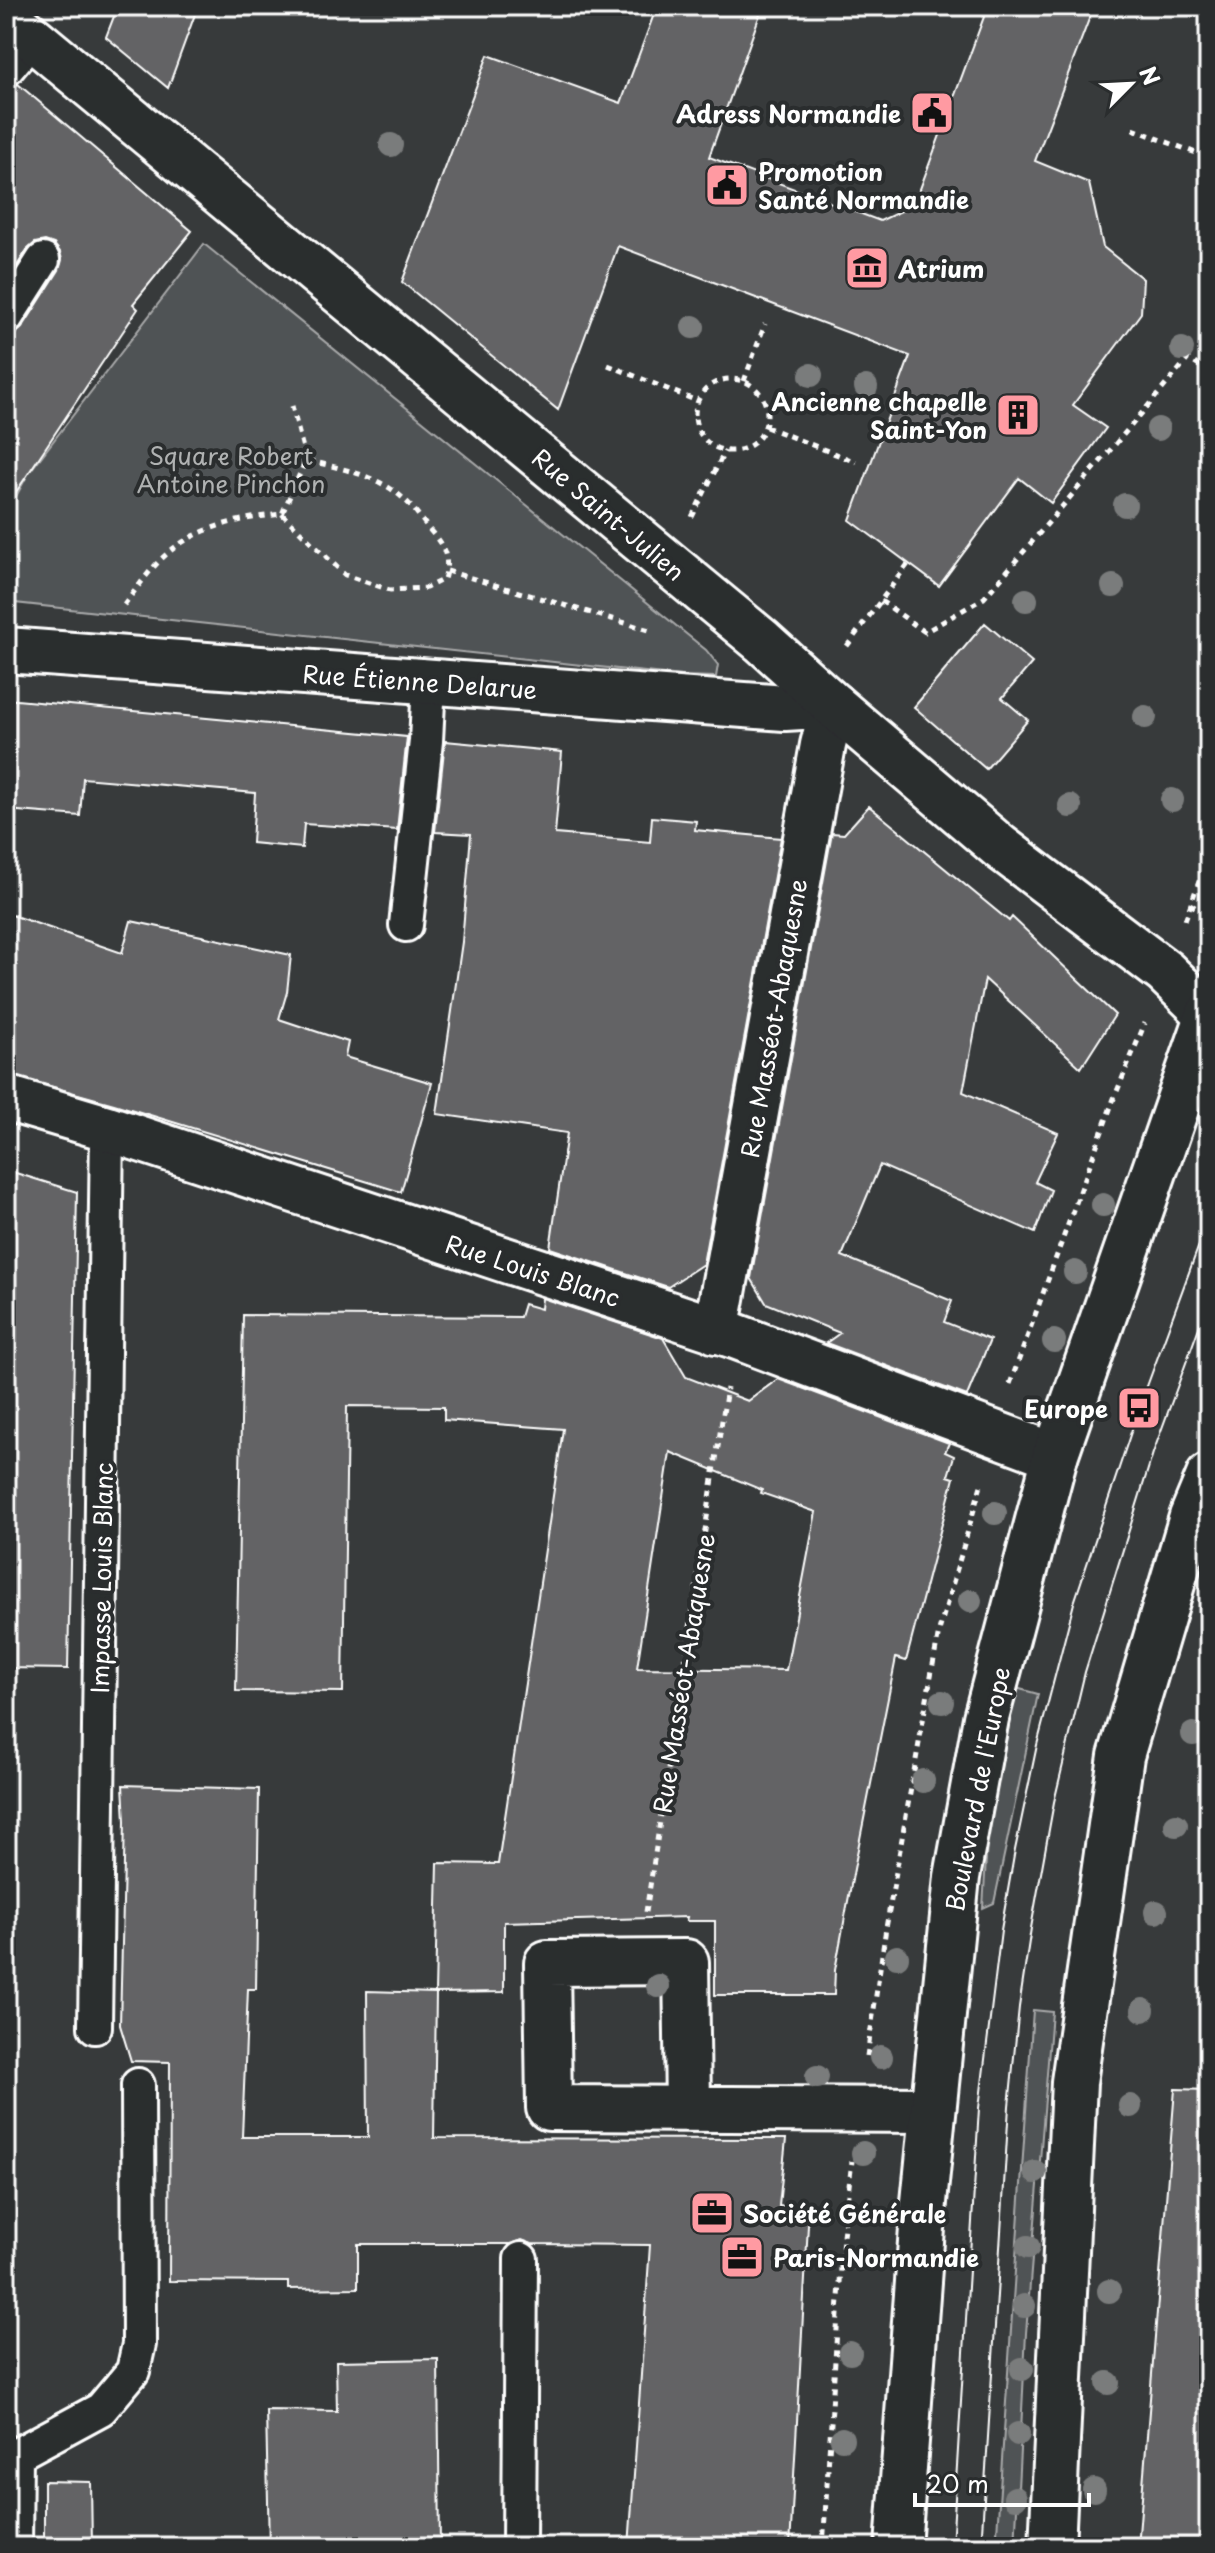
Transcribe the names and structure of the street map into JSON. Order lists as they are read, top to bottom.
{
  "streets": {
    "street": [
      "Rue Saint-Julien",
      "Rue Étienne Delarue",
      "Rue Masséot-Abaquesne",
      "Rue Louis Blanc",
      "Boulevard de l'Europe"
    ],
    "lane": ["Impasse Louis Blanc"]
  },
  "crossings": [
    ["Rue Saint-Julien", "Rue Étienne Delarue"],
    ["Rue Saint-Julien", "Rue Masséot-Abaquesne"],
    ["Rue Saint-Julien", "Boulevard de l'Europe"],
    ["Rue Étienne Delarue", "Rue Masséot-Abaquesne"],
    ["Rue Masséot-Abaquesne", "Rue Louis Blanc"],
    ["Rue Louis Blanc", "Impasse Louis Blanc"],
    ["Rue Louis Blanc", "Boulevard de l'Europe"]
  ],
  "parks": ["Square Robert Antoine Pinchon"],
  "places": {
    "public building": ["Adress Normandie", "Promotion Santé Normandie"],
    "museum": ["Atrium"],
    "building": ["Ancienne chapelle Saint-Yon"],
    "bus stop": ["Europe"],
    "office": ["Société Générale", "Paris-Normandie"]
  },
  "scale_bar": "20 m",
  "north": "top right"
}
